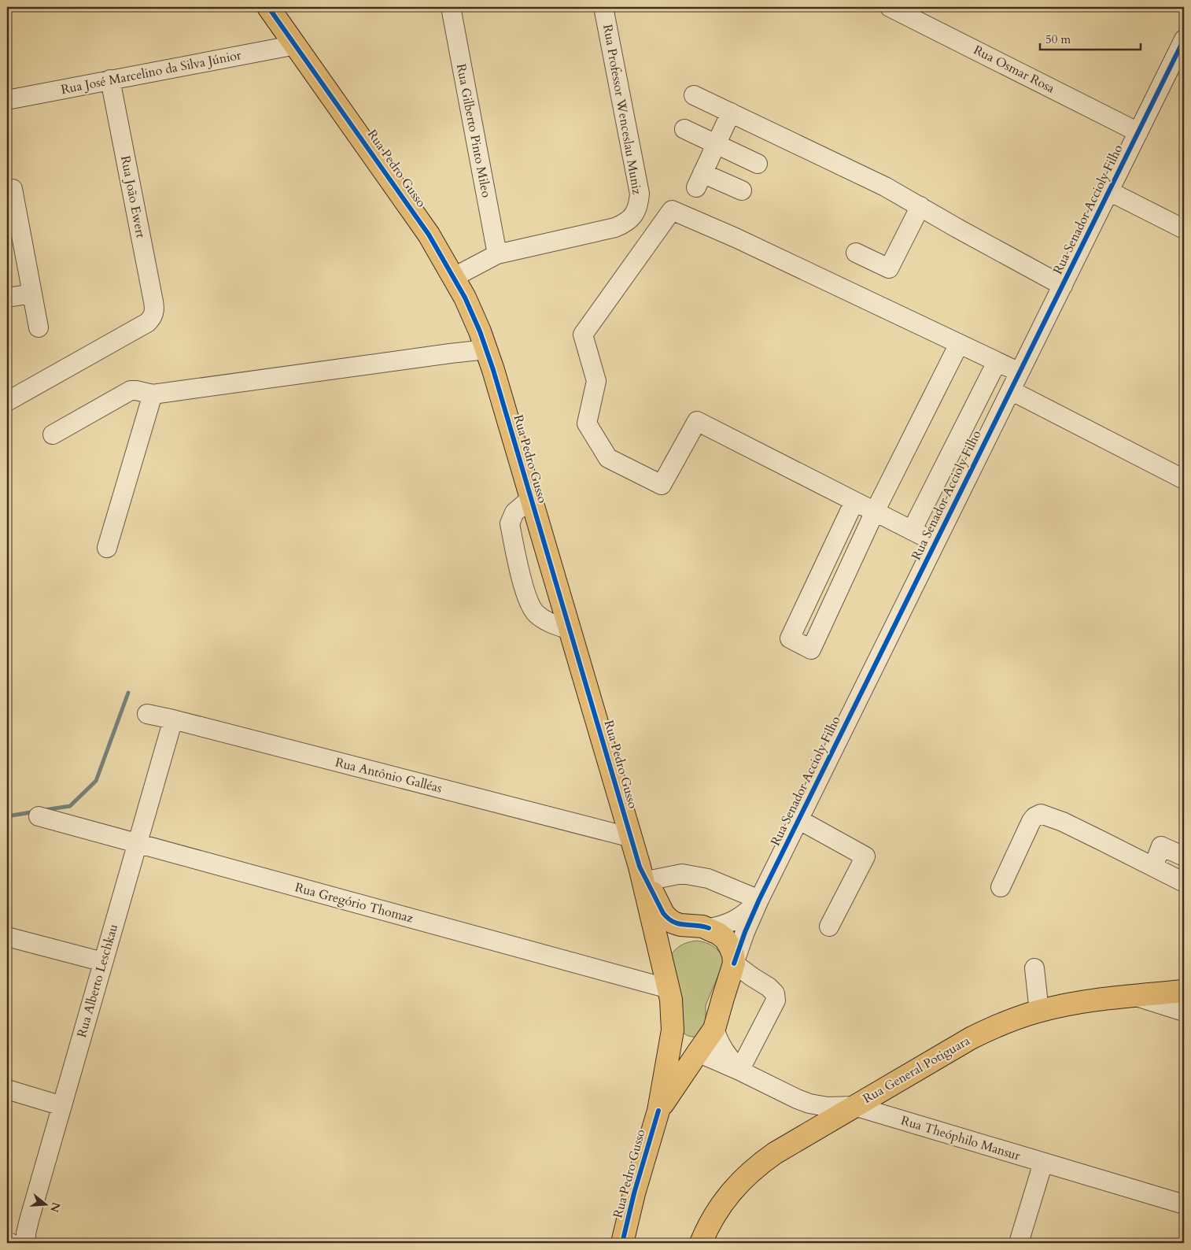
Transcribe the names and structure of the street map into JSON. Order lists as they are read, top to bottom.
{
  "streets": {
    "main road": ["Rua Pedro Gusso", "Rua General Potiguara"],
    "street": [
      "Rua Osmar Rosa",
      "Rua José Marcelino da Silva Júnior",
      "Rua Professor Wenceslau Muniz",
      "Rua Gilberto Pinto Mileo",
      "Rua João Ewert",
      "Rua Senador Accioly Filho",
      "Rua Antônio Galléas",
      "Rua Gregório Thomaz",
      "Rua Alberto Leschkau",
      "Rua Theóphilo Mansur"
    ]
  },
  "crossings": [
    ["Rua Osmar Rosa", "Rua Senador Accioly Filho"],
    ["Rua José Marcelino da Silva Júnior", "Rua Pedro Gusso"],
    ["Rua José Marcelino da Silva Júnior", "Rua João Ewert"],
    ["Rua Professor Wenceslau Muniz", "Rua Gilberto Pinto Mileo"],
    ["Rua Pedro Gusso", "Rua Senador Accioly Filho"],
    ["Rua Pedro Gusso", "Rua Antônio Galléas"],
    ["Rua Pedro Gusso", "Rua Gregório Thomaz"],
    ["Rua Pedro Gusso", "Rua Theóphilo Mansur"],
    ["Rua Antônio Galléas", "Rua Alberto Leschkau"],
    ["Rua Gregório Thomaz", "Rua Alberto Leschkau"],
    ["Rua General Potiguara", "Rua Theóphilo Mansur"]
  ],
  "scale_bar": "50 m",
  "north": "right"
}
